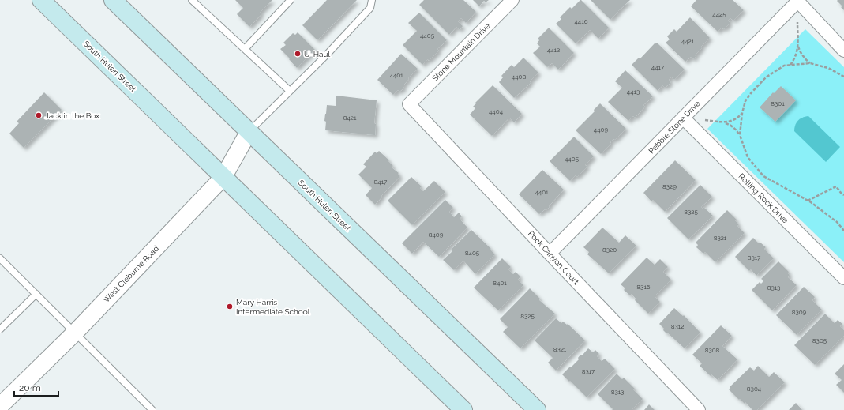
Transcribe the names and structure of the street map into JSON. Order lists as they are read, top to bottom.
{
  "streets": {
    "main road": ["South Hulen Street"],
    "street": [
      "Stone Mountain Drive",
      "Pebble Stone Drive",
      "Rolling Rock Drive",
      "Rock Canyon Court",
      "West Cleburne Road"
    ]
  },
  "crossings": [
    ["Stone Mountain Drive", "Rock Canyon Court"],
    ["South Hulen Street", "West Cleburne Road"],
    ["Pebble Stone Drive", "Rolling Rock Drive"],
    ["Pebble Stone Drive", "Rock Canyon Court"]
  ],
  "places": ["U-Haul", "Jack in the Box", "Mary Harris Intermediate School"],
  "house_numbers": [
    "4425",
    "4416",
    "4405",
    "4421",
    "4412",
    "4417",
    "4401",
    "4408",
    "4413",
    "8301",
    "4404",
    "8421",
    "4409",
    "4405",
    "8417",
    "8329",
    "4401",
    "8325",
    "8409",
    "8321",
    "8320",
    "8405",
    "8317",
    "8401",
    "8316",
    "8313",
    "8309",
    "8325",
    "8312",
    "8305",
    "8321",
    "8308",
    "8317",
    "8304",
    "8313"
  ],
  "scale_bar": "20 m"
}
